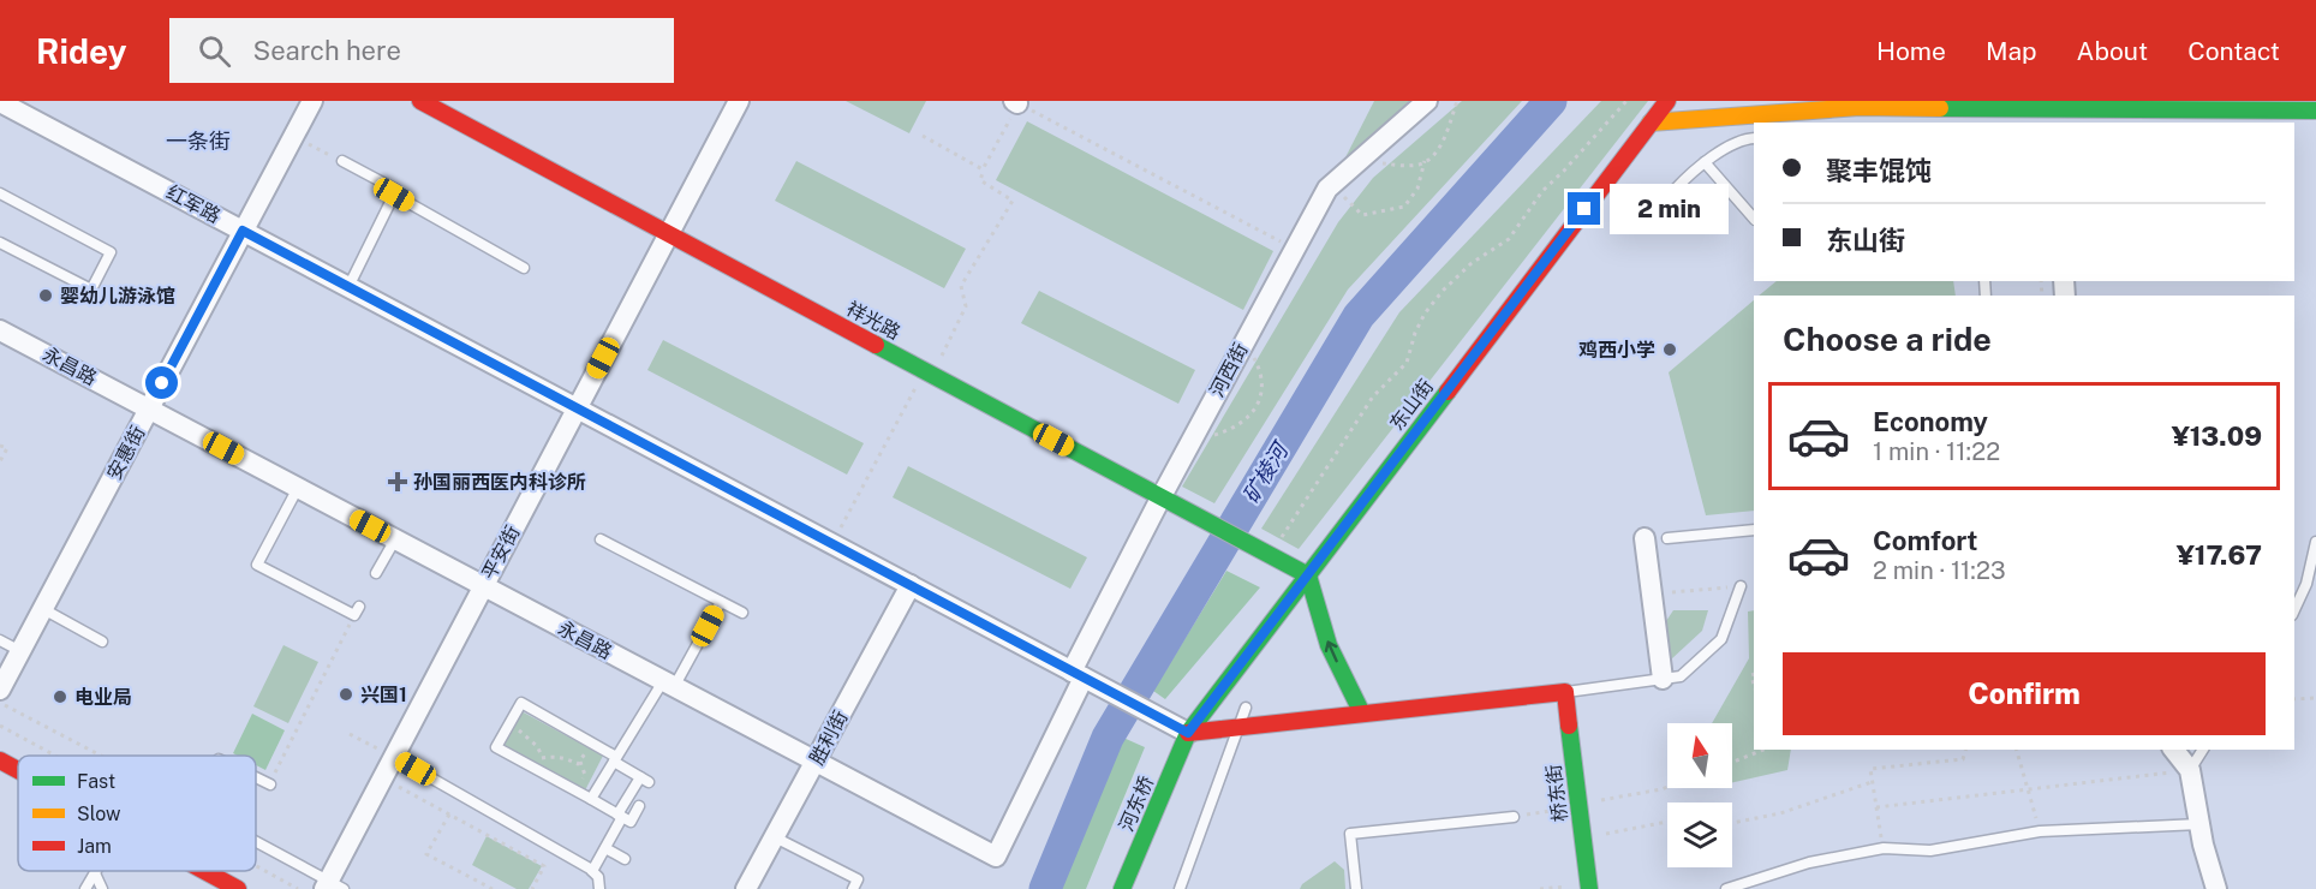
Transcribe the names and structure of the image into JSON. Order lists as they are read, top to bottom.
{
  "streets": {
    "street": [
      "红军路",
      "祥光路",
      "永昌路",
      "河西街",
      "东山街",
      "安惠街",
      "平安街",
      "胜利街",
      "桥东街",
      "河东桥"
    ]
  },
  "crossings": [
    ["红军路", "永昌路"],
    ["红军路", "河西街"],
    ["红军路", "东山街"],
    ["红军路", "安惠街"],
    ["红军路", "平安街"],
    ["红军路", "胜利街"],
    ["红军路", "河东桥"],
    ["祥光路", "河西街"],
    ["祥光路", "东山街"],
    ["祥光路", "平安街"],
    ["永昌路", "河西街"],
    ["永昌路", "安惠街"],
    ["永昌路", "平安街"],
    ["永昌路", "胜利街"],
    ["东山街", "河东桥"]
  ],
  "districts": ["一条街"],
  "water": ["矿棱河"],
  "places": {
    "other": [
      "婴幼儿游泳馆",
      "鸡西小学",
      "兴国1",
      "电业局"
    ],
    "health": ["孙国丽西医内科诊所"]
  },
  "legend": ["Fast", "Slow", "Jam"],
  "north": "top",
  "page": {
    "header": "Ridey",
    "search": "Search here",
    "nav": [
      "Home",
      "Map",
      "About",
      "Contact"
    ],
    "banner": ["聚丰馄饨", "东山街"],
    "bubble": "2 min",
    "heading": "Choose a ride",
    "list": [
      {
        "name": "Economy",
        "note": "1 min · 11:22",
        "value": "¥13.09"
      },
      {
        "name": "Comfort",
        "note": "2 min · 11:23",
        "value": "¥17.67"
      }
    ],
    "buttons": "Confirm"
  }
}
